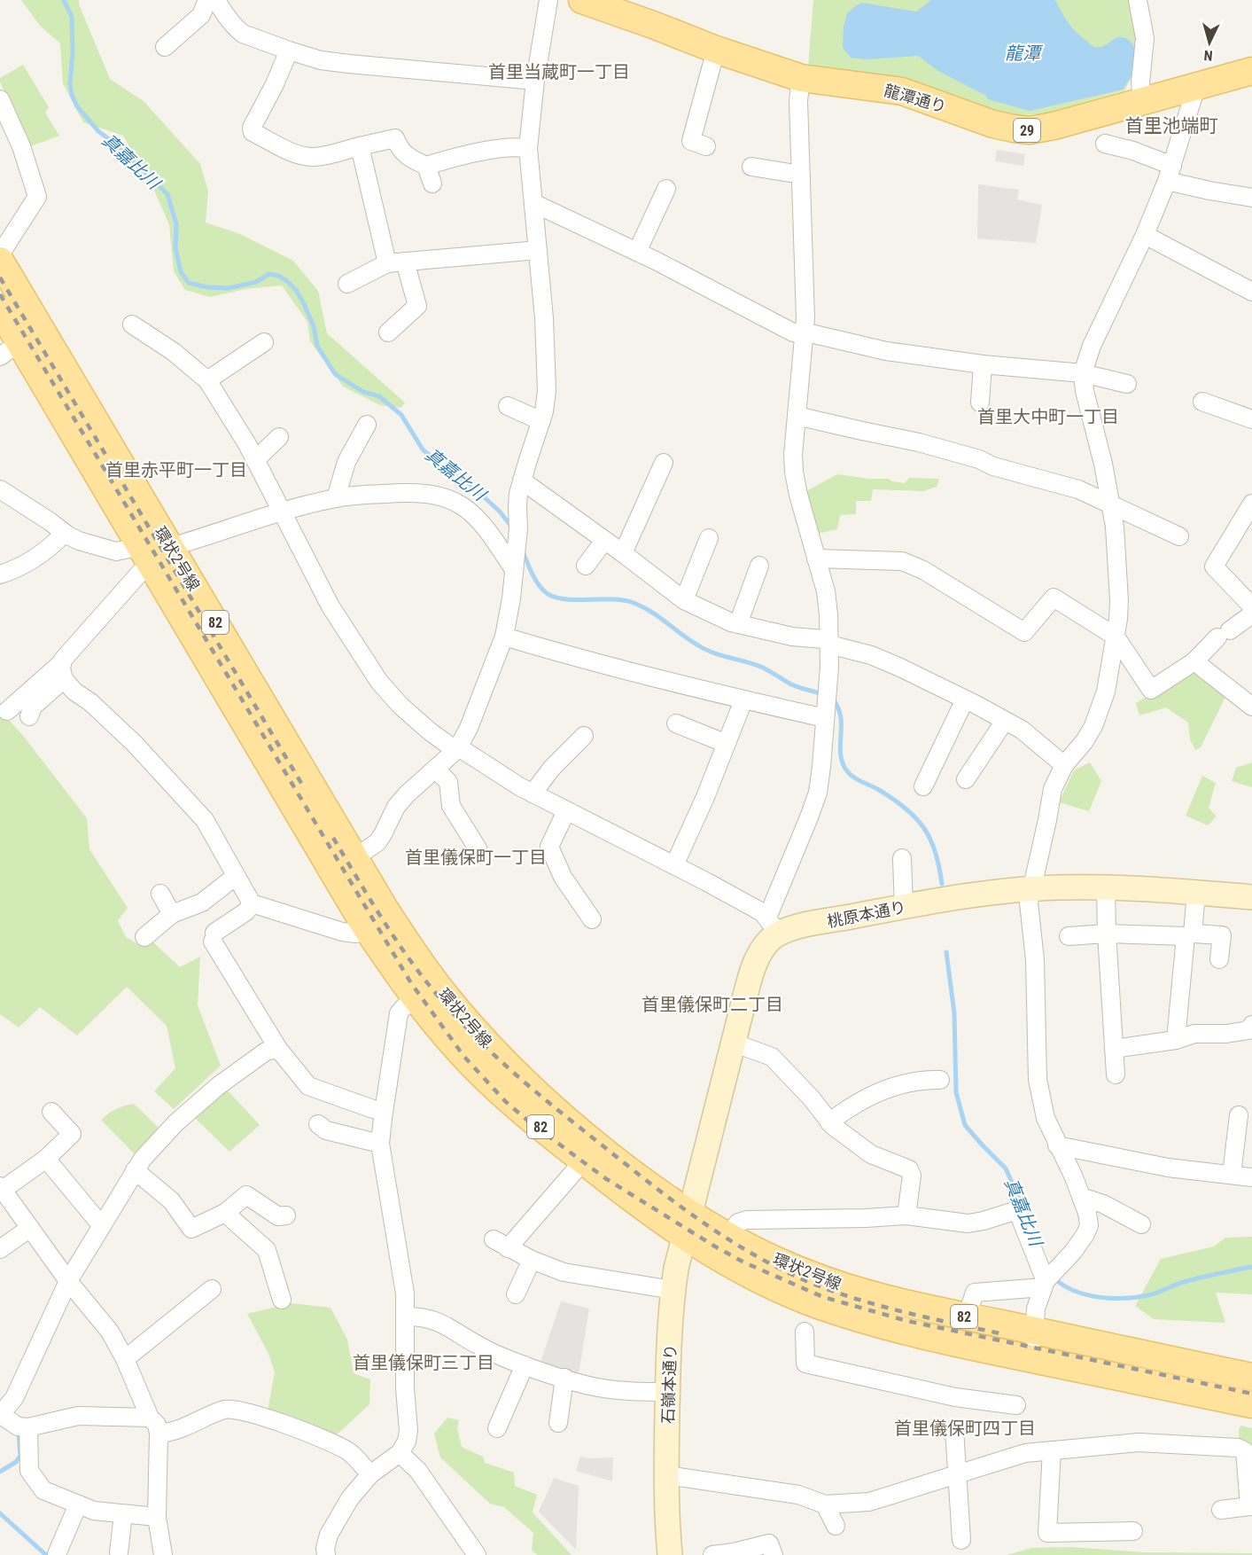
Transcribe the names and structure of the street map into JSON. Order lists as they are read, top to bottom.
{
  "streets": {
    "main road": [
      "龍潭通り",
      "29",
      "環状2号線",
      "82",
      "桃原本通り",
      "石嶺本通り"
    ]
  },
  "crossings": [
    ["環状2号線", "石嶺本通り"]
  ],
  "districts": [
    "首里当蔵町一丁目",
    "首里池端町",
    "首里大中町一丁目",
    "首里赤平町一丁目",
    "首里儀保町一丁目",
    "首里儀保町二丁目",
    "首里儀保町三丁目",
    "首里儀保町四丁目"
  ],
  "water": ["龍潭", "真嘉比川"],
  "north": "bottom"
}
